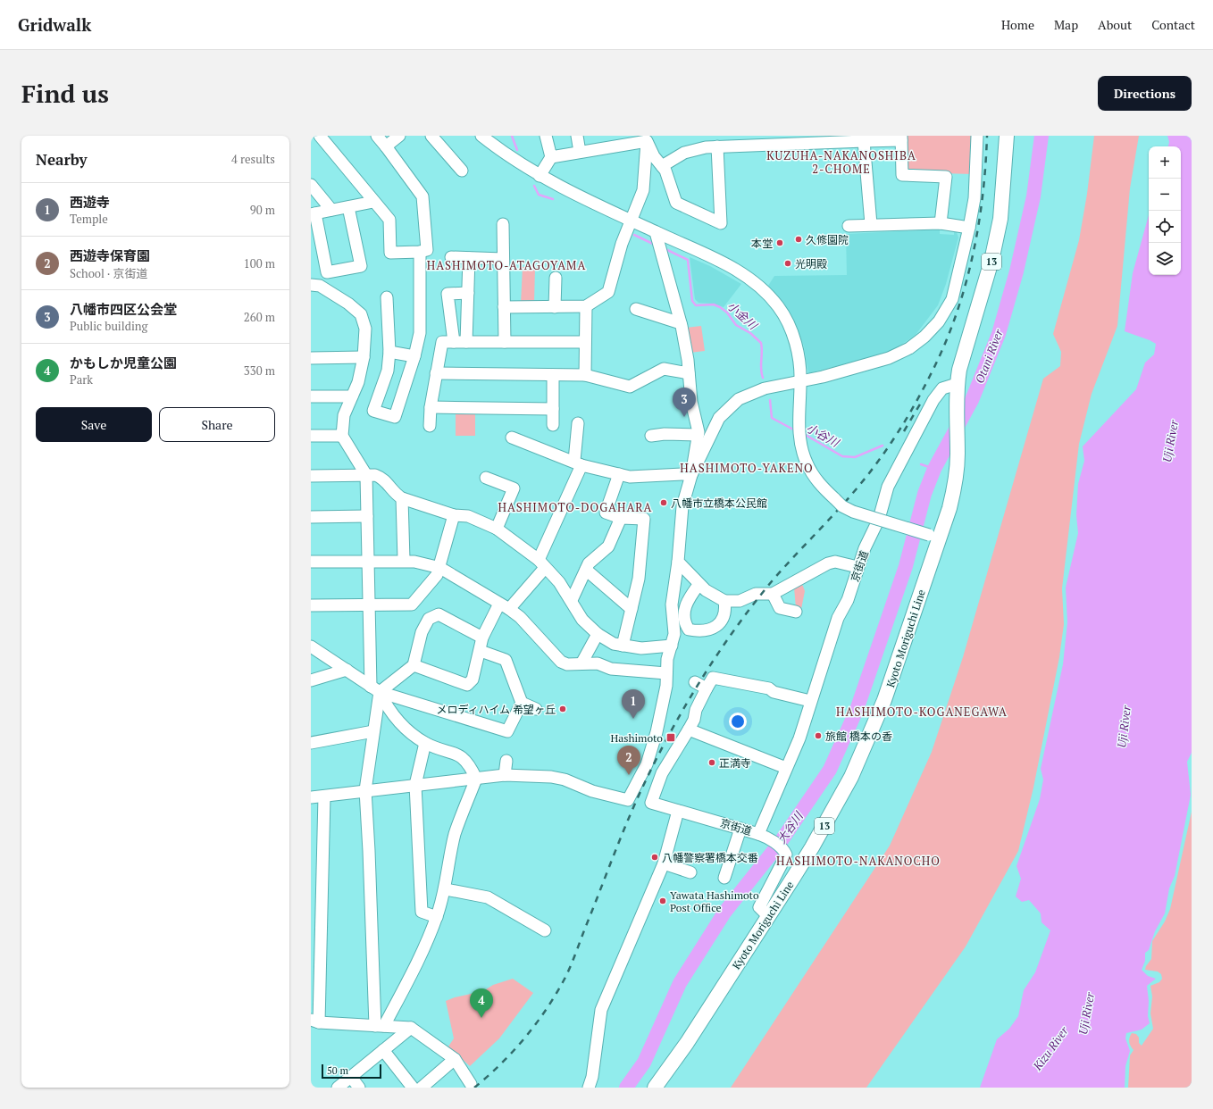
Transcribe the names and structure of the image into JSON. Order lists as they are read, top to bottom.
{
  "streets": {
    "main road": ["13", "Kyoto Moriguchi Line"],
    "street": ["京街道"]
  },
  "crossings": [
    ["京街道", "Kyoto Moriguchi Line"]
  ],
  "districts": [
    "KUZUHA-NAKANOSHIBA 2-CHOME",
    "HASHIMOTO-ATAGOYAMA",
    "HASHIMOTO-YAKENO",
    "HASHIMOTO-DOGAHARA",
    "HASHIMOTO-KOGANEGAWA",
    "HASHIMOTO-NAKANOCHO"
  ],
  "water": [
    "小金川",
    "Otani River",
    "小谷川",
    "Uji River",
    "大谷川",
    "Kizu River"
  ],
  "places": {
    "other": [
      "久修園院",
      "本堂",
      "光明殿",
      "八幡市立橋本公民館",
      "メロディハイム 希望ヶ丘",
      "旅館 橋本の香",
      "正満寺",
      "八幡警察署橋本交番",
      "Yawata Hashimoto Post Office"
    ],
    "transit": ["Hashimoto"]
  },
  "scale_bar": "50 m",
  "page": {
    "header": "Gridwalk",
    "nav": [
      "Home",
      "Map",
      "About",
      "Contact"
    ],
    "buttons": [
      "Directions",
      ["Save", "Share"]
    ],
    "title": "Find us",
    "heading": ["Nearby", "4 results"],
    "map_buttons": ["+", "−"],
    "list": [
      {
        "mark": "1",
        "name": "西遊寺",
        "note": "Temple",
        "value": "90 m"
      },
      {
        "mark": "2",
        "name": "西遊寺保育園",
        "note": "School · 京街道",
        "value": "100 m"
      },
      {
        "mark": "3",
        "name": "八幡市四区公会堂",
        "note": "Public building",
        "value": "260 m"
      },
      {
        "mark": "4",
        "name": "かもしか児童公園",
        "note": "Park",
        "value": "330 m"
      }
    ],
    "pins": [
      "3",
      "1",
      "2",
      "4"
    ],
    "scale": "50 m"
  }
}
